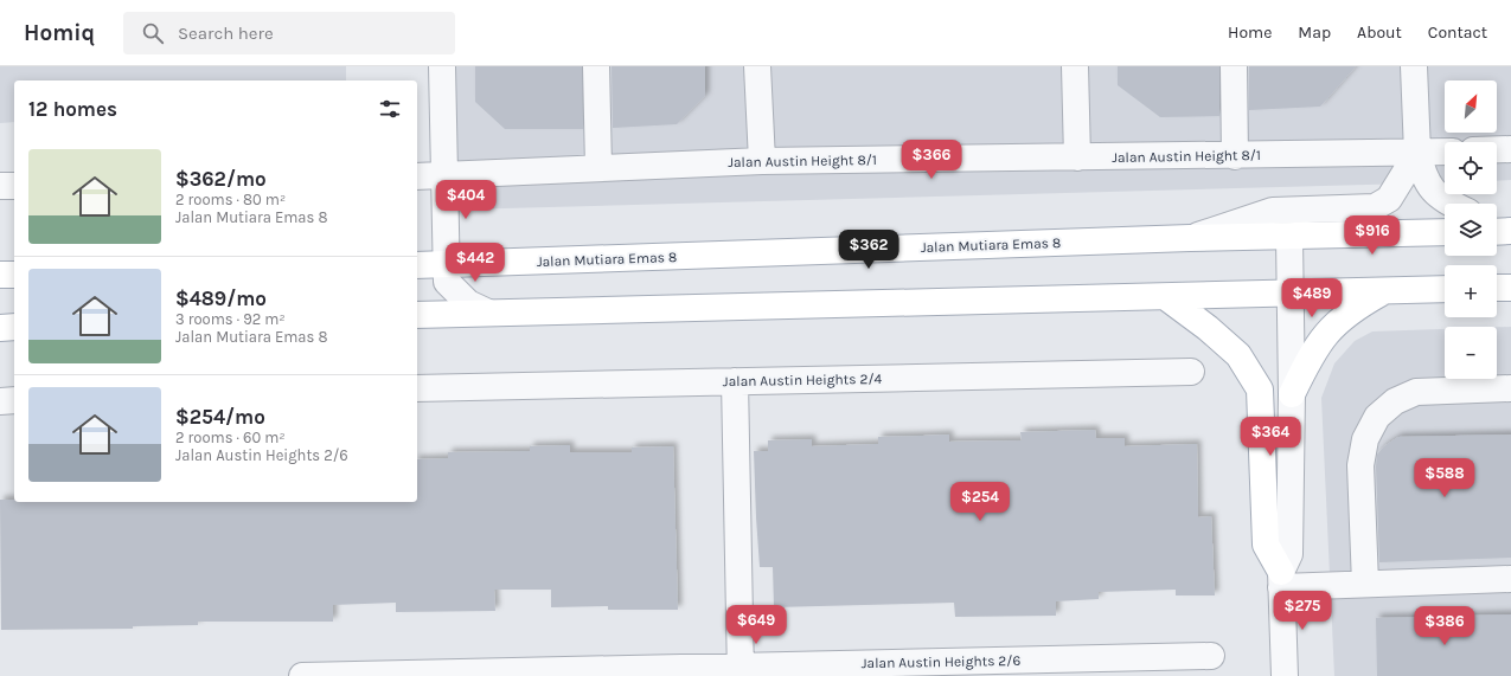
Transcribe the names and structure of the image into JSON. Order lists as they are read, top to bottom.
{
  "streets": {
    "main road": ["Jalan Mutiara Emas 8"],
    "street": ["Jalan Austin Height 8/1", "Jalan Austin Heights 2/4", "Jalan Austin Heights 2/6"]
  },
  "north": "top right",
  "page": {
    "header": "Homiq",
    "search": "Search here",
    "nav": [
      "Home",
      "Map",
      "About",
      "Contact"
    ],
    "map_buttons": ["+", "−"],
    "heading": "12 homes",
    "list": [
      {
        "name": "$362/mo",
        "note": "2 rooms · 80 m² · Jalan Mutiara Emas 8"
      },
      {
        "name": "$489/mo",
        "note": "3 rooms · 92 m² · Jalan Mutiara Emas 8"
      },
      {
        "name": "$254/mo",
        "note": "2 rooms · 60 m² · Jalan Austin Heights 2/6"
      }
    ],
    "price": [
      "$366",
      "$404",
      "$916",
      "$362",
      "$442",
      "$489",
      "$364",
      "$588",
      "$254",
      "$275",
      "$649",
      "$386"
    ]
  }
}
